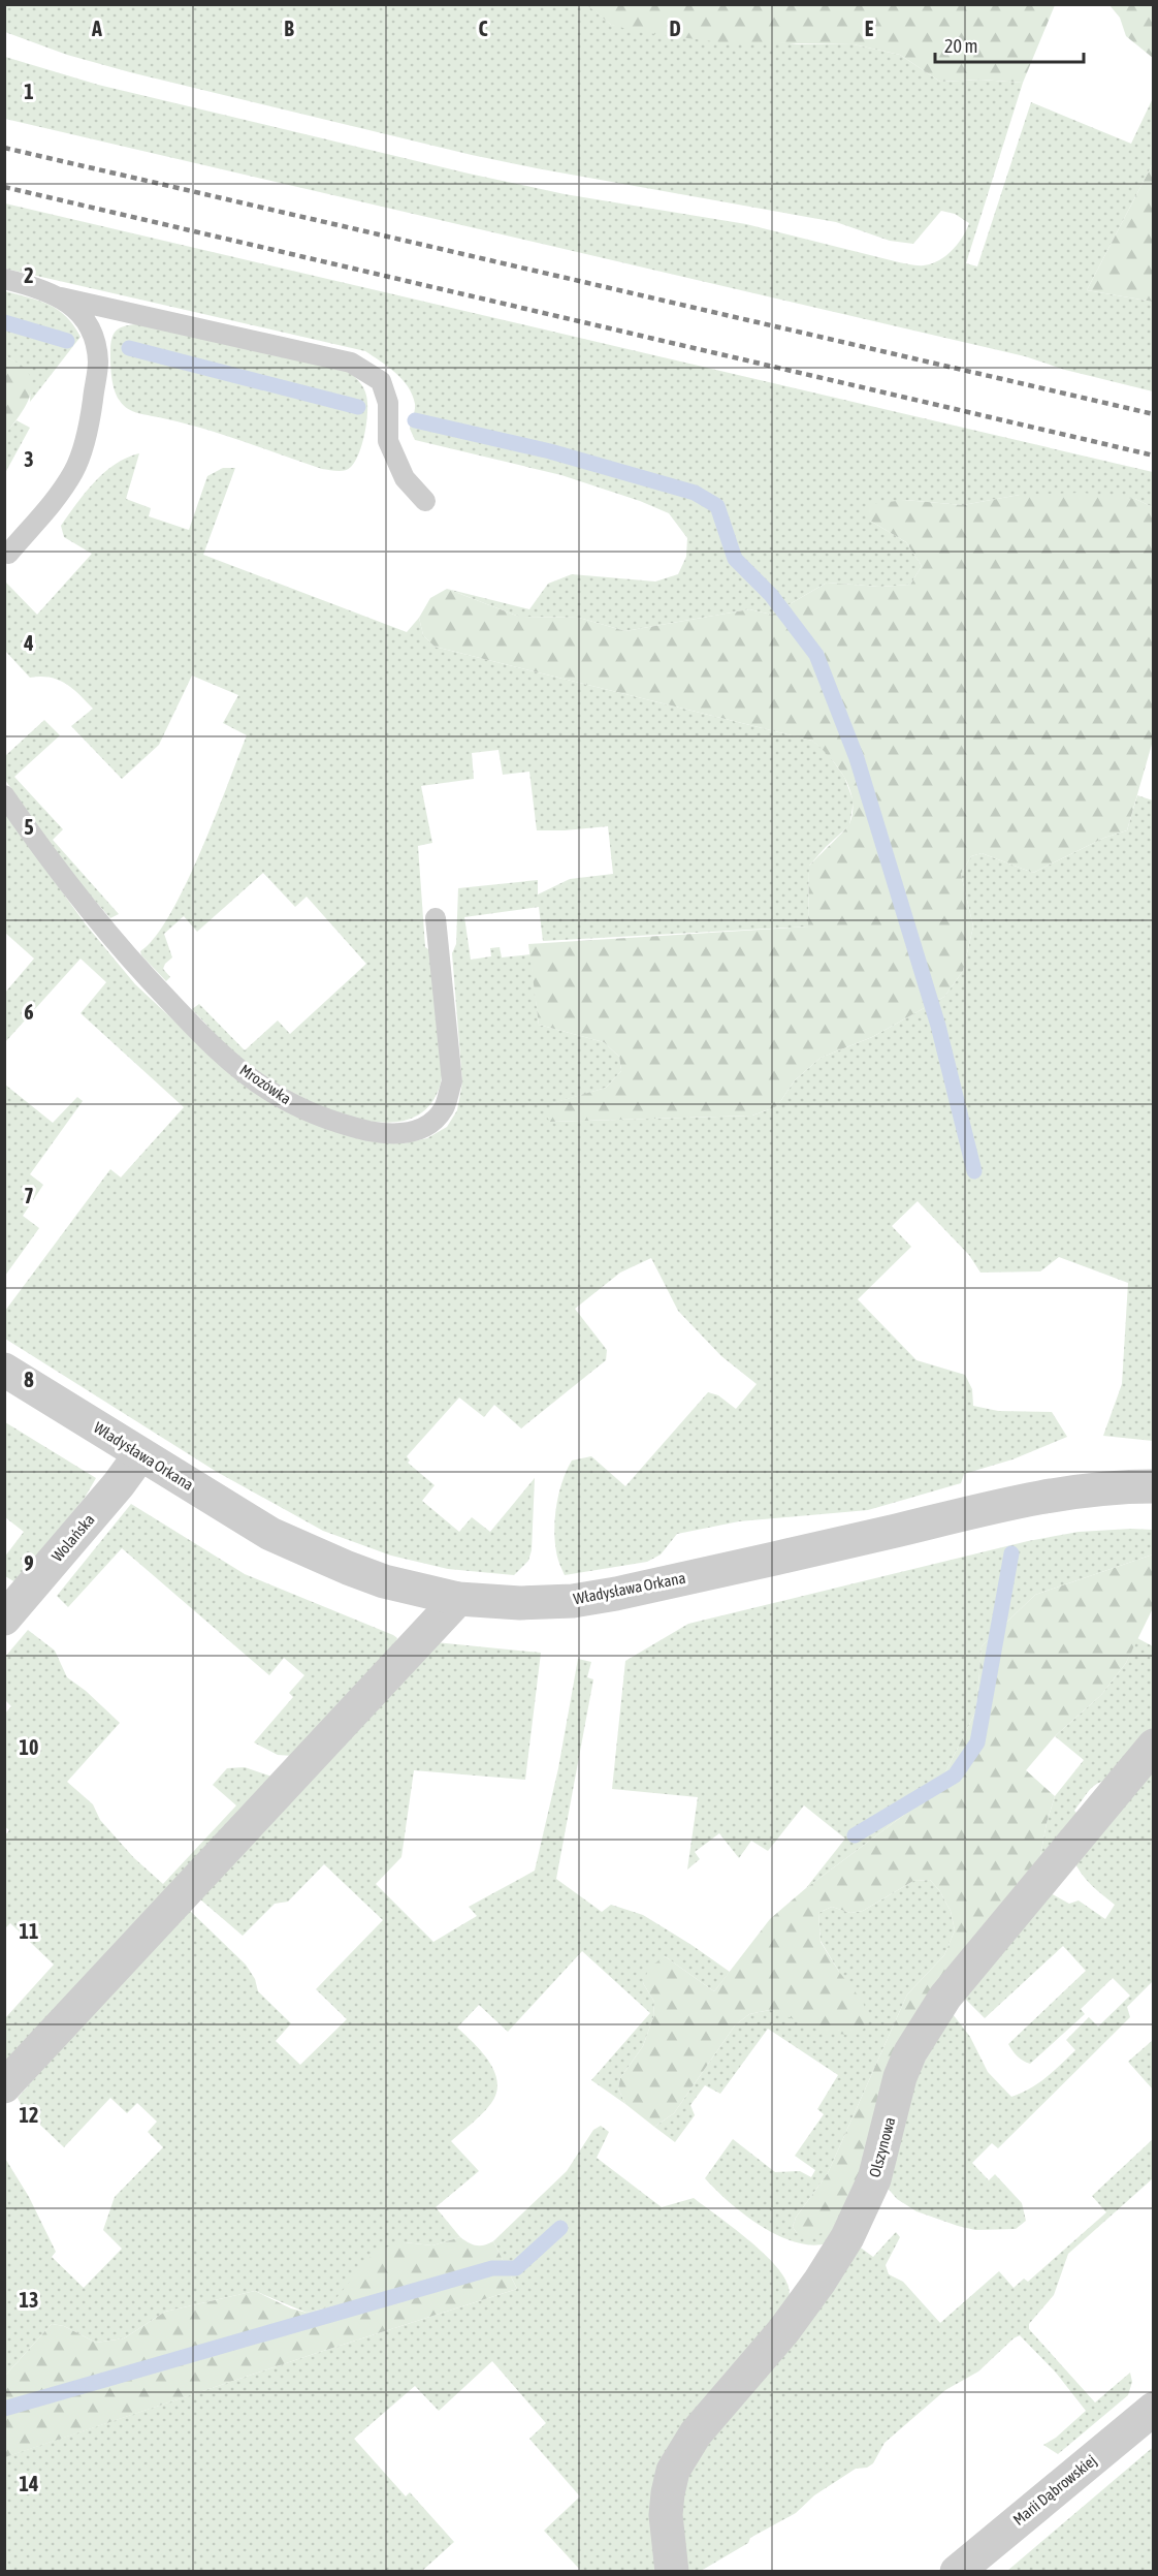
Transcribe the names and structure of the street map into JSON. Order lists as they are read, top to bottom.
{
  "streets": {
    "street": [
      "Władysława Orkana",
      "Wolańska",
      "Olszynowa",
      "Marii Dąbrowskiej"
    ],
    "lane": ["Mrozówka"]
  },
  "crossings": [
    ["Władysława Orkana", "Wolańska"]
  ],
  "scale_bar": "20 m",
  "grid": {
    "columns": [
      "A",
      "B",
      "C",
      "D",
      "E"
    ],
    "rows": [
      "1",
      "2",
      "3",
      "4",
      "5",
      "6",
      "7",
      "8",
      "9",
      "10",
      "11",
      "12",
      "13",
      "14"
    ]
  }
}
